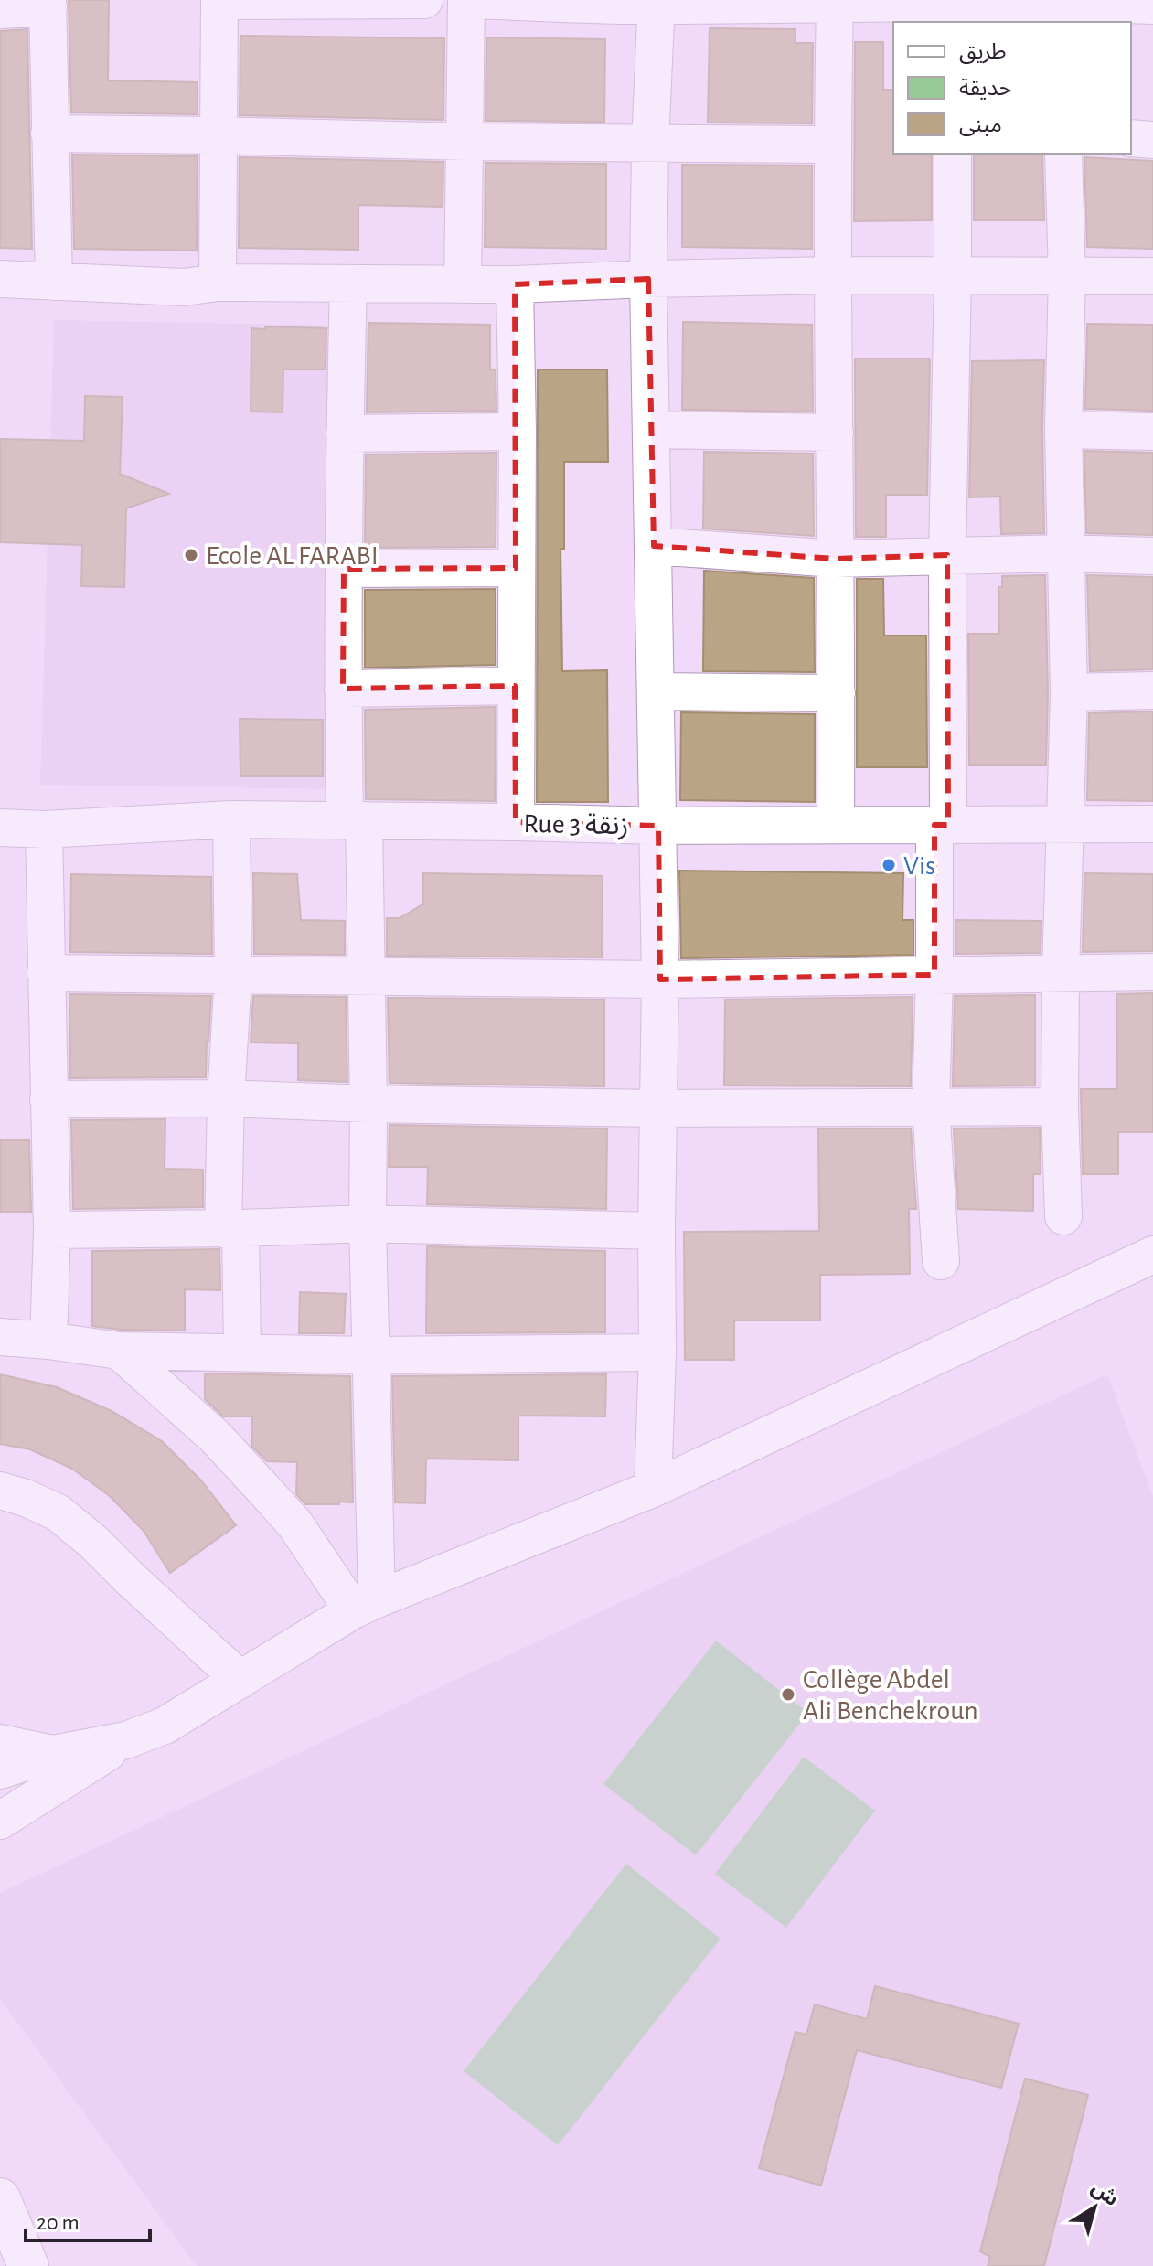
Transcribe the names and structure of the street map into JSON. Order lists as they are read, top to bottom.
{
  "streets": {
    "street": ["Rue 3 زنقة"]
  },
  "places": ["Ecole AL FARABI", "Vis", "Collège Abdel Ali Benchekroun"],
  "legend": ["طريق", "حديقة", "مبنى"],
  "scale_bar": "20 m",
  "north": "top right"
}
